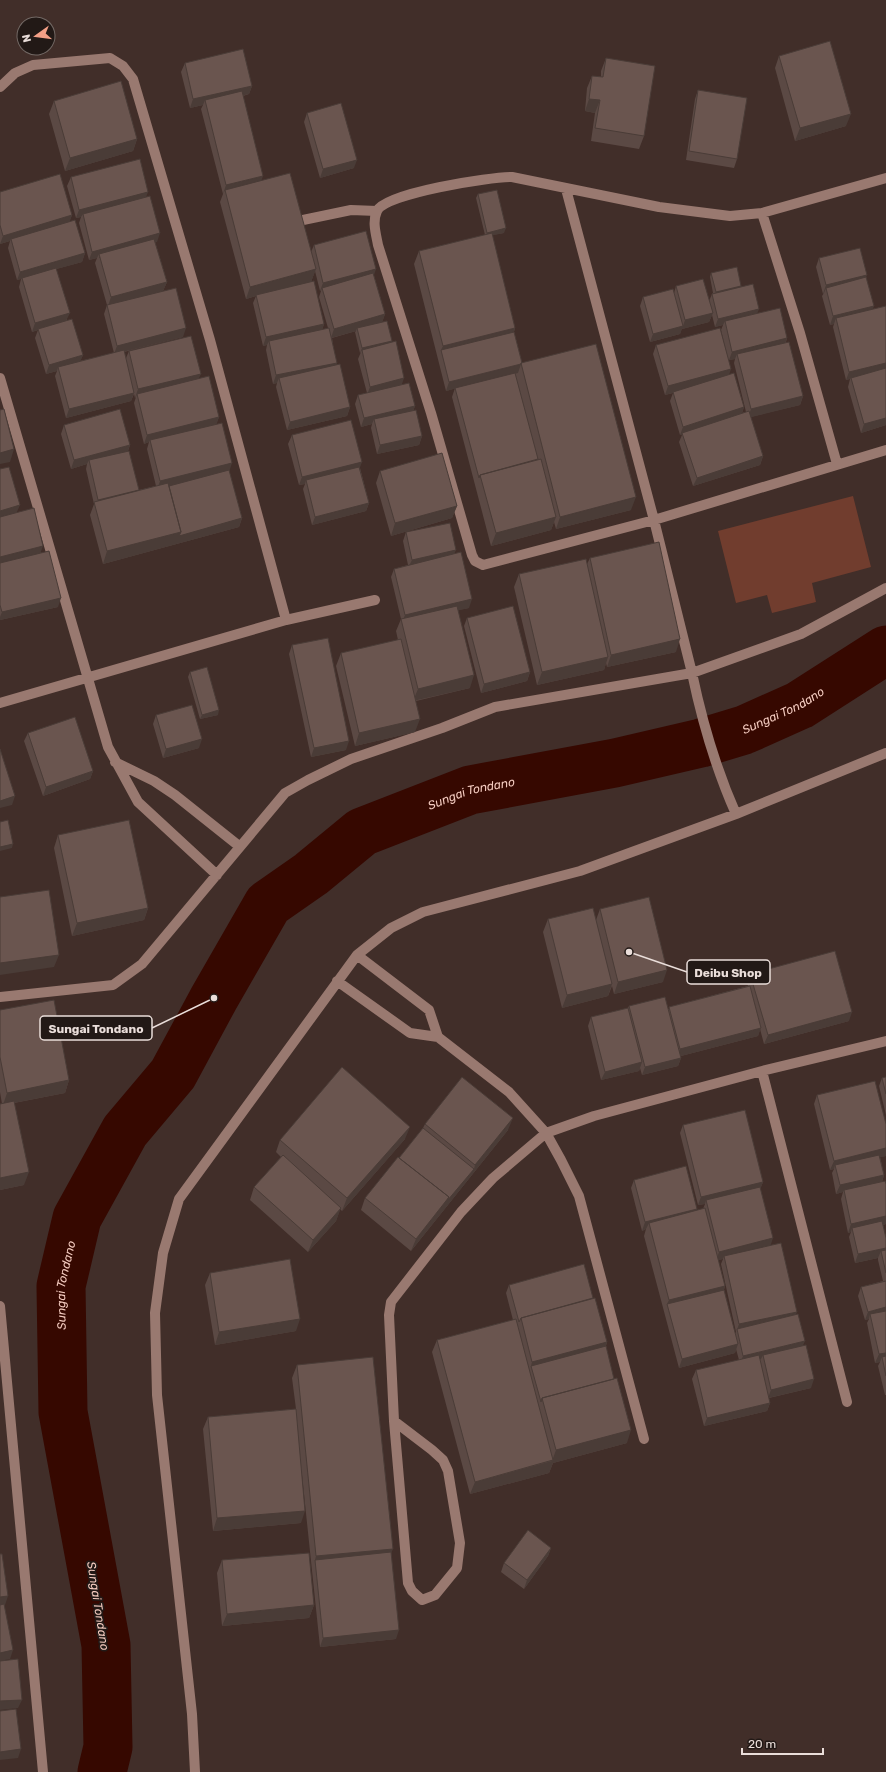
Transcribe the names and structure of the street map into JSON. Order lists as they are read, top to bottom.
{
  "water": ["Sungai Tondano"],
  "places": ["Deibu Shop", "Sungai Tondano"],
  "scale_bar": "20 m",
  "north": "left"
}
